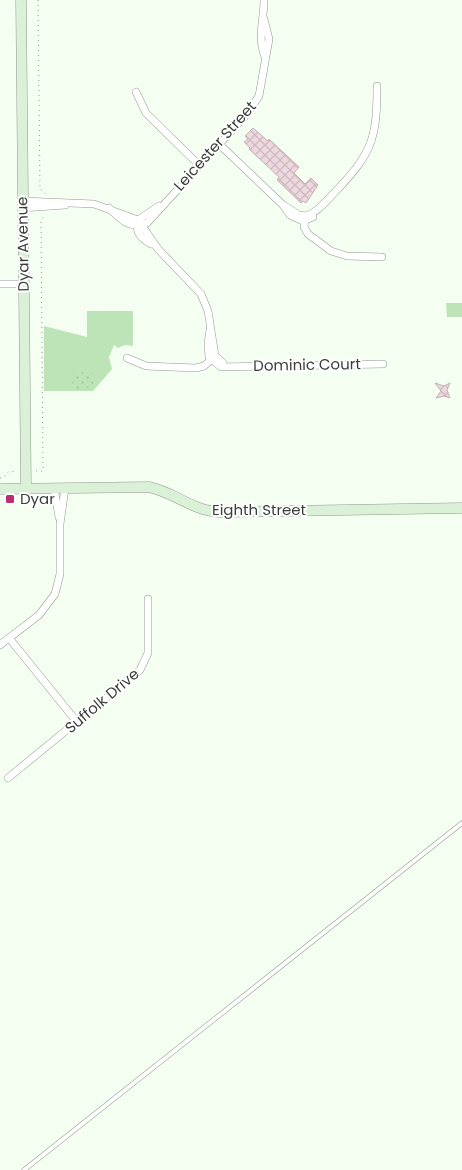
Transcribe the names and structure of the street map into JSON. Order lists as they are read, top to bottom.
{
  "streets": {
    "street": [
      "Leicester Street",
      "Dyar Avenue",
      "Dominic Court",
      "Eighth Street",
      "Suffolk Drive"
    ]
  },
  "crossings": [
    ["Dyar Avenue", "Eighth Street"]
  ],
  "places": {
    "transit": ["Dyar"]
  }
}
